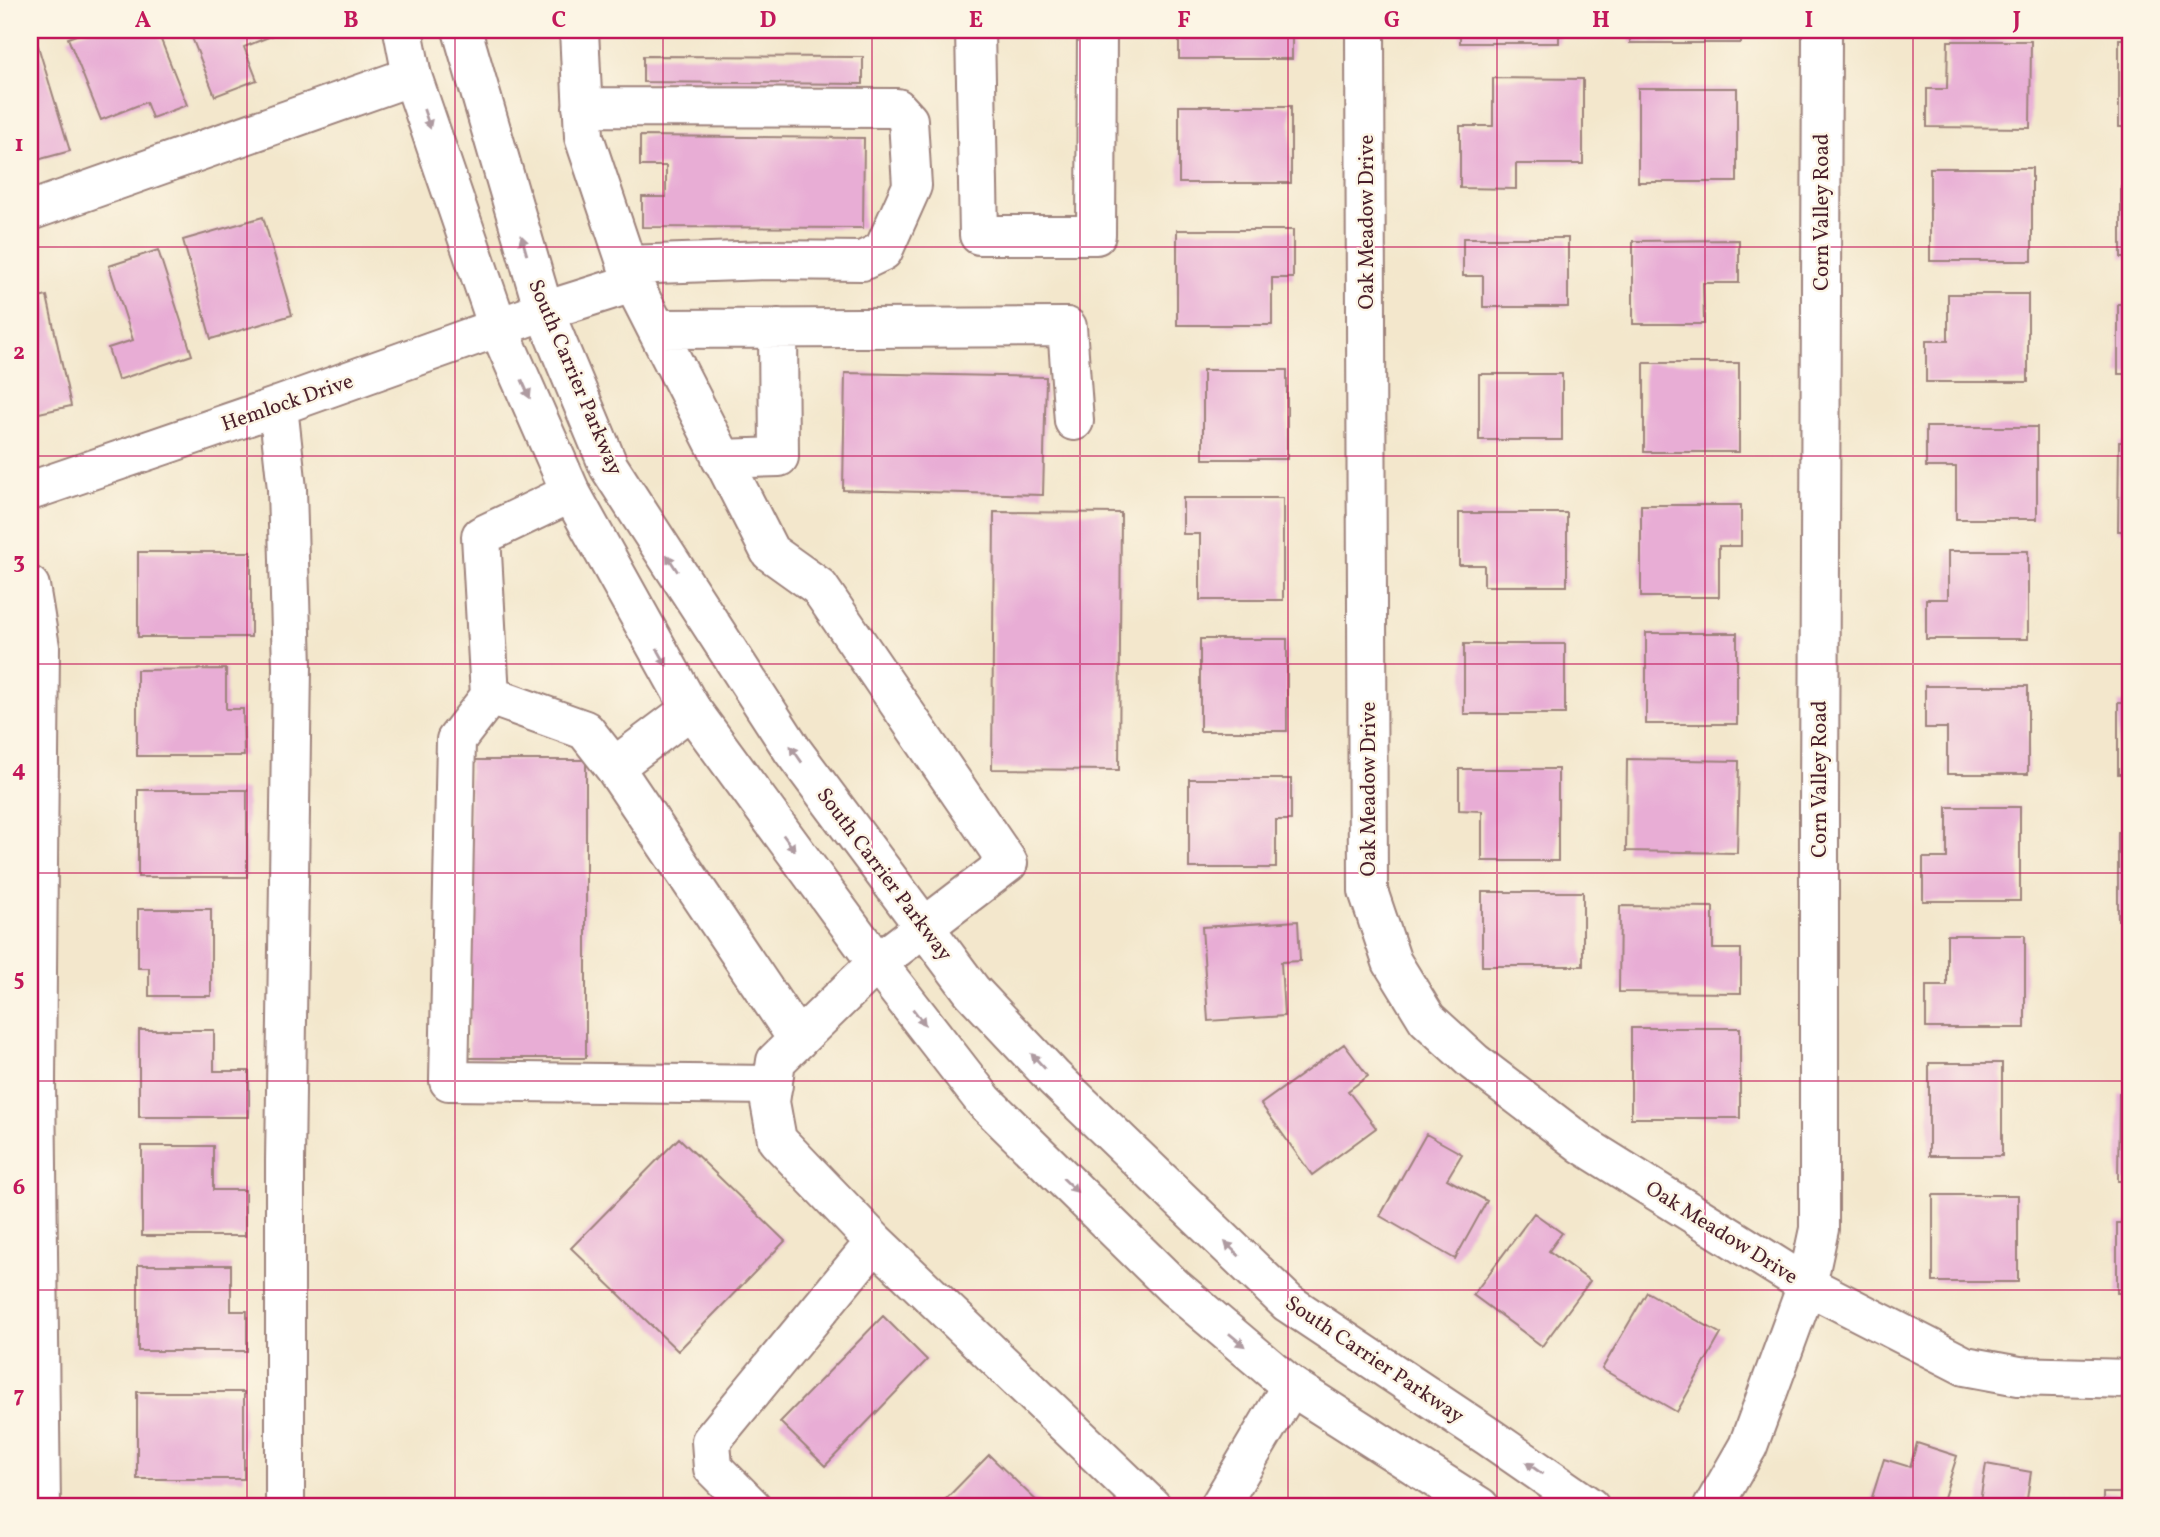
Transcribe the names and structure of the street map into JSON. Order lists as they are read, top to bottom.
{
  "streets": {
    "street": [
      "Corn Valley Road",
      "Oak Meadow Drive",
      "South Carrier Parkway",
      "Hemlock Drive"
    ]
  },
  "crossings": [
    ["Corn Valley Road", "Oak Meadow Drive"],
    ["South Carrier Parkway", "Hemlock Drive"]
  ],
  "grid": {
    "columns": [
      "A",
      "B",
      "C",
      "D",
      "E",
      "F",
      "G",
      "H",
      "I",
      "J"
    ],
    "rows": [
      "1",
      "2",
      "3",
      "4",
      "5",
      "6",
      "7"
    ]
  }
}
